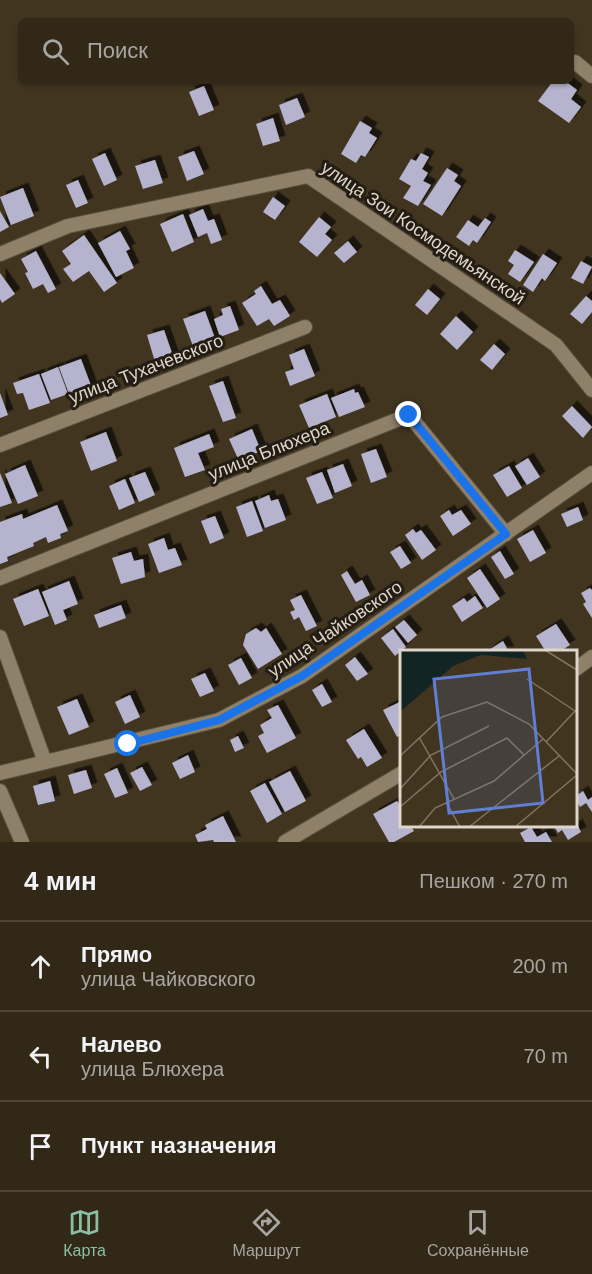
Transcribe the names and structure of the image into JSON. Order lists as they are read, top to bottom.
{
  "streets": {
    "street": [
      "улица Зои Космодемьянской",
      "улица Тухачевского",
      "улица Блюхера",
      "улица Чайковского"
    ]
  },
  "crossings": [
    ["улица Блюхера", "улица Чайковского"]
  ],
  "page": {
    "search": "Поиск",
    "heading": ["4 мин", "Пешком · 270 m"],
    "list": [
      ["Прямо", "улица Чайковского", "200 m"],
      ["Налево", "улица Блюхера", "70 m"],
      "Пункт назначения"
    ],
    "nav": ["Карта", "Маршрут", "Сохранённые"]
  }
}
